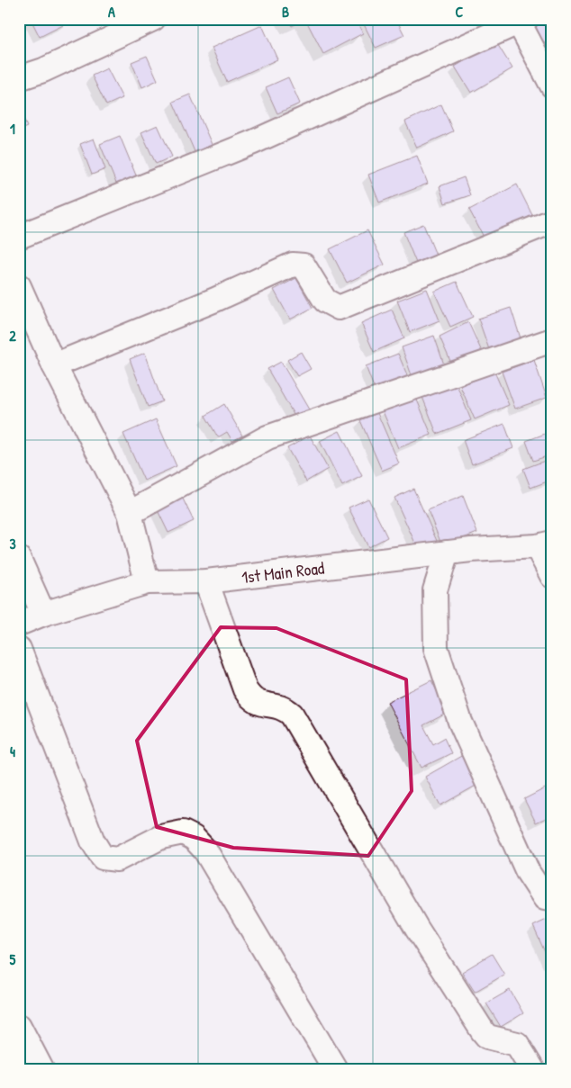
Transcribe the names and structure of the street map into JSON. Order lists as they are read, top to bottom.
{
  "streets": {
    "street": ["1st Main Road"]
  },
  "grid": {
    "columns": ["A", "B", "C"],
    "rows": [
      "1",
      "2",
      "3",
      "4",
      "5"
    ]
  }
}
